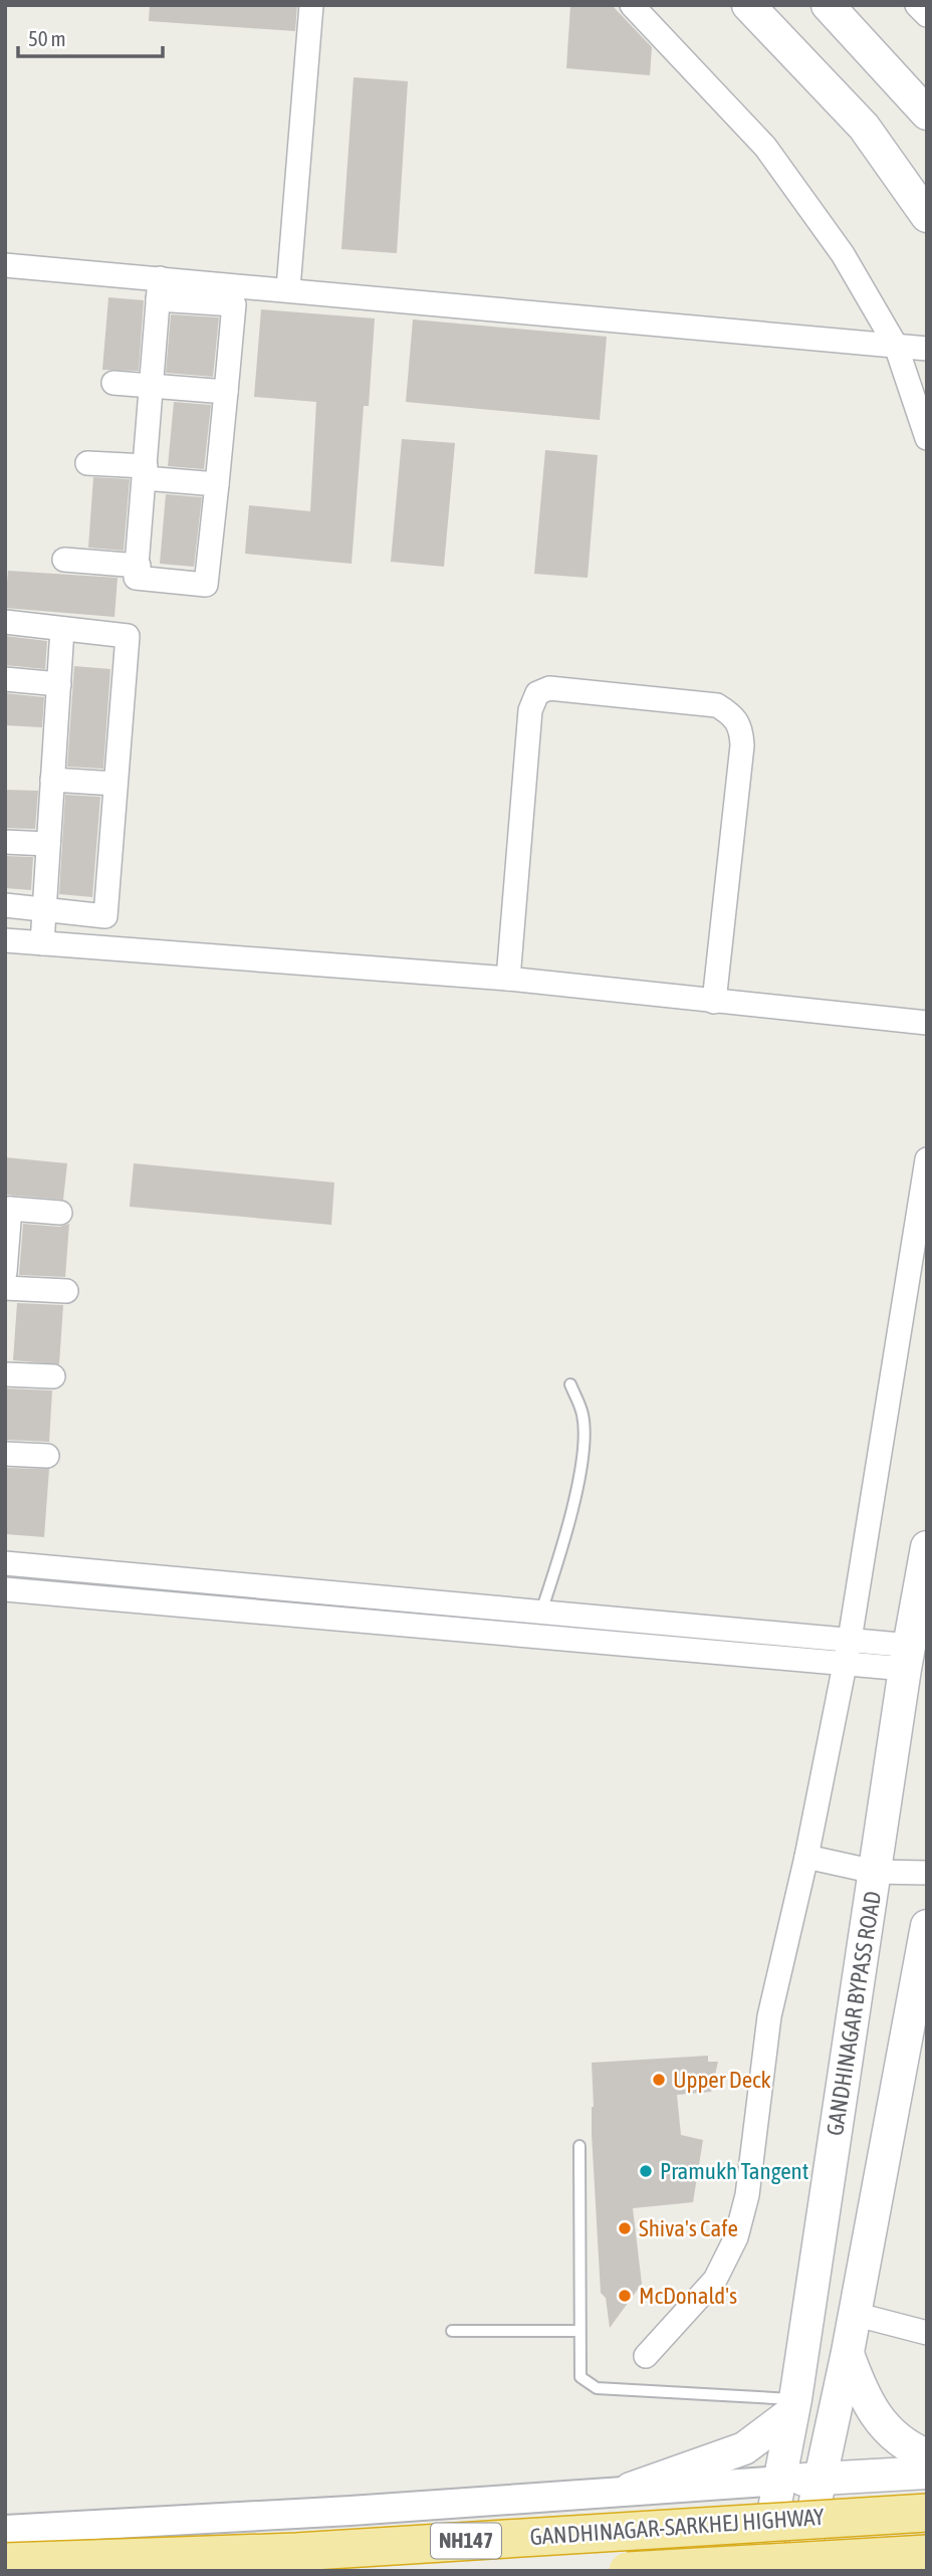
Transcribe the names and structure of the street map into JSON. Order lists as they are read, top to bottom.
{
  "streets": {
    "highway": ["GANDHINAGAR-SARKHEJ HIGHWAY", "NH147"],
    "main road": ["GANDHINAGAR BYPASS ROAD"]
  },
  "places": [
    "Upper Deck",
    "Pramukh Tangent",
    "Shiva's Cafe",
    "McDonald's"
  ],
  "scale_bar": "50 m"
}
